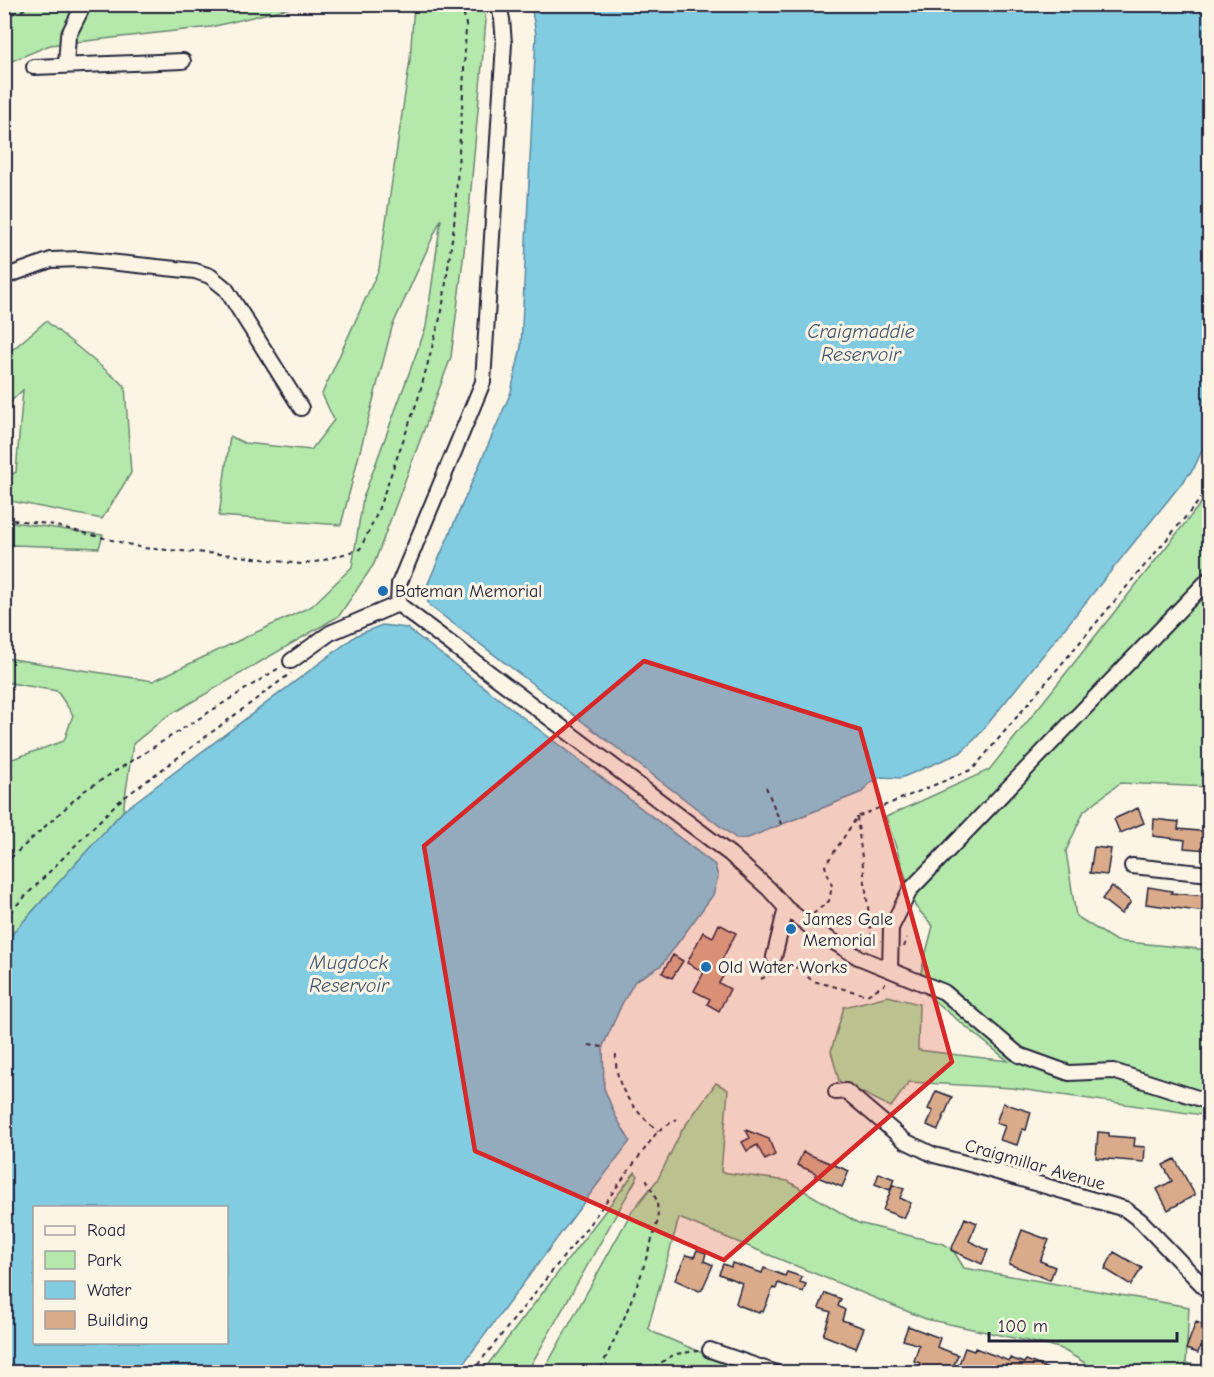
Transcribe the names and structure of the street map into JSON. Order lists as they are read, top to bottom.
{
  "streets": {
    "street": ["Craigmillar Avenue"]
  },
  "water": ["Craigmaddie Reservoir", "Mugdock Reservoir"],
  "places": ["Bateman Memorial", "James Gale Memorial", "Old Water Works"],
  "legend": [
    "Road",
    "Park",
    "Water",
    "Building"
  ],
  "scale_bar": "100 m"
}
